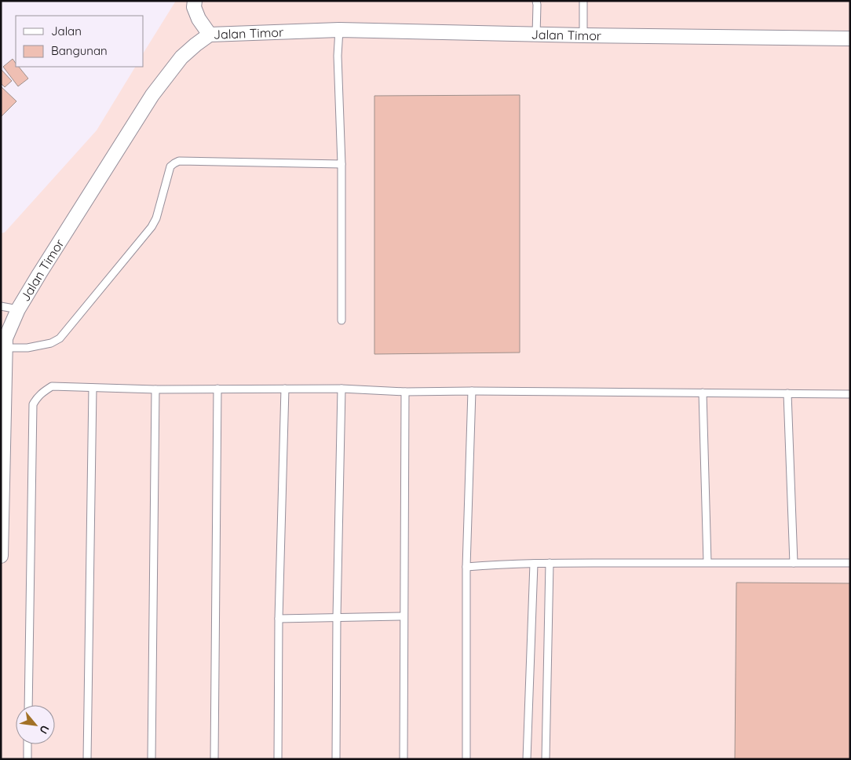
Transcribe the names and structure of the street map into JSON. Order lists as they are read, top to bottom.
{
  "streets": {
    "street": ["Jalan Timor"]
  },
  "legend": ["Jalan", "Bangunan"],
  "north": "bottom right"
}
